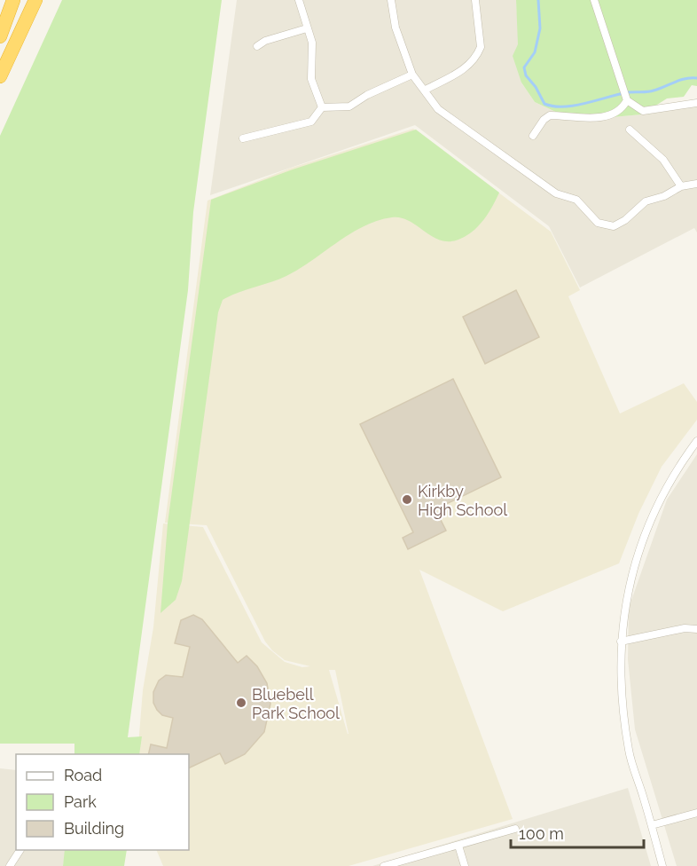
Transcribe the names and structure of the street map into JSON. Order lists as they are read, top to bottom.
{
  "places": ["Kirkby High School", "Bluebell Park School"],
  "legend": ["Road", "Park", "Building"],
  "scale_bar": "100 m"
}
